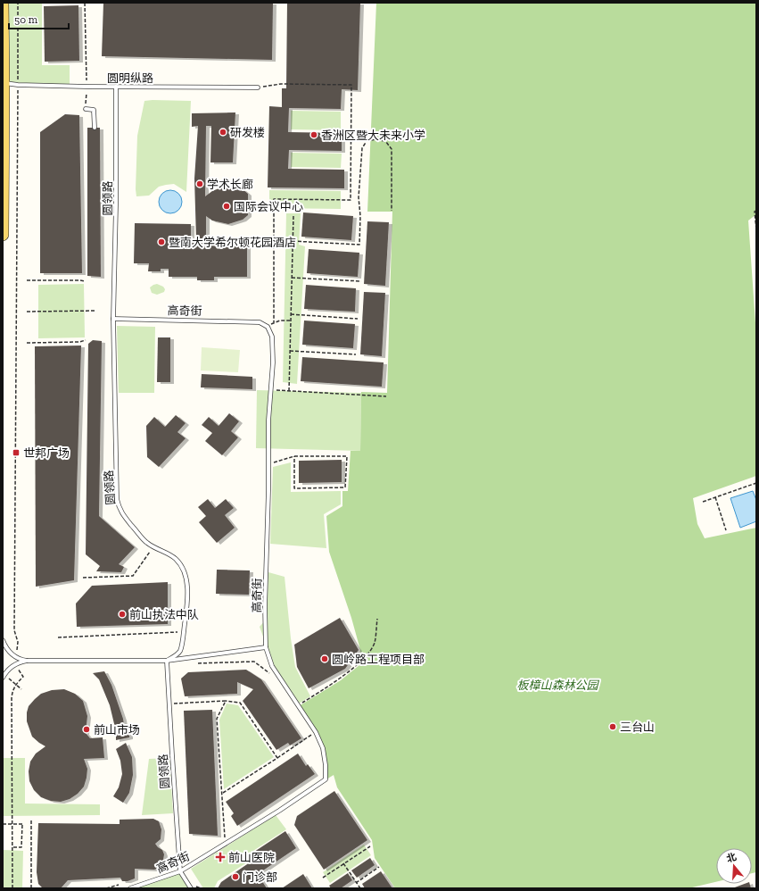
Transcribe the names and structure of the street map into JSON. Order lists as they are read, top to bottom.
{
  "streets": {
    "lane": ["圆明纵路", "圆领路", "高奇街"]
  },
  "crossings": [
    ["圆明纵路", "圆领路"],
    ["圆领路", "高奇街"]
  ],
  "parks": ["板樟山森林公园"],
  "places": {
    "other": [
      "研发楼",
      "香洲区暨大未来小学",
      "学术长廊",
      "国际会议中心",
      "暨南大学希尔顿花园酒店",
      "前山执法中队",
      "圆岭路工程项目部",
      "三台山",
      "前山市场",
      "门诊部"
    ],
    "transit": ["世邦广场"],
    "health": ["前山医院"]
  },
  "scale_bar": "50 m",
  "north": "top"
}
